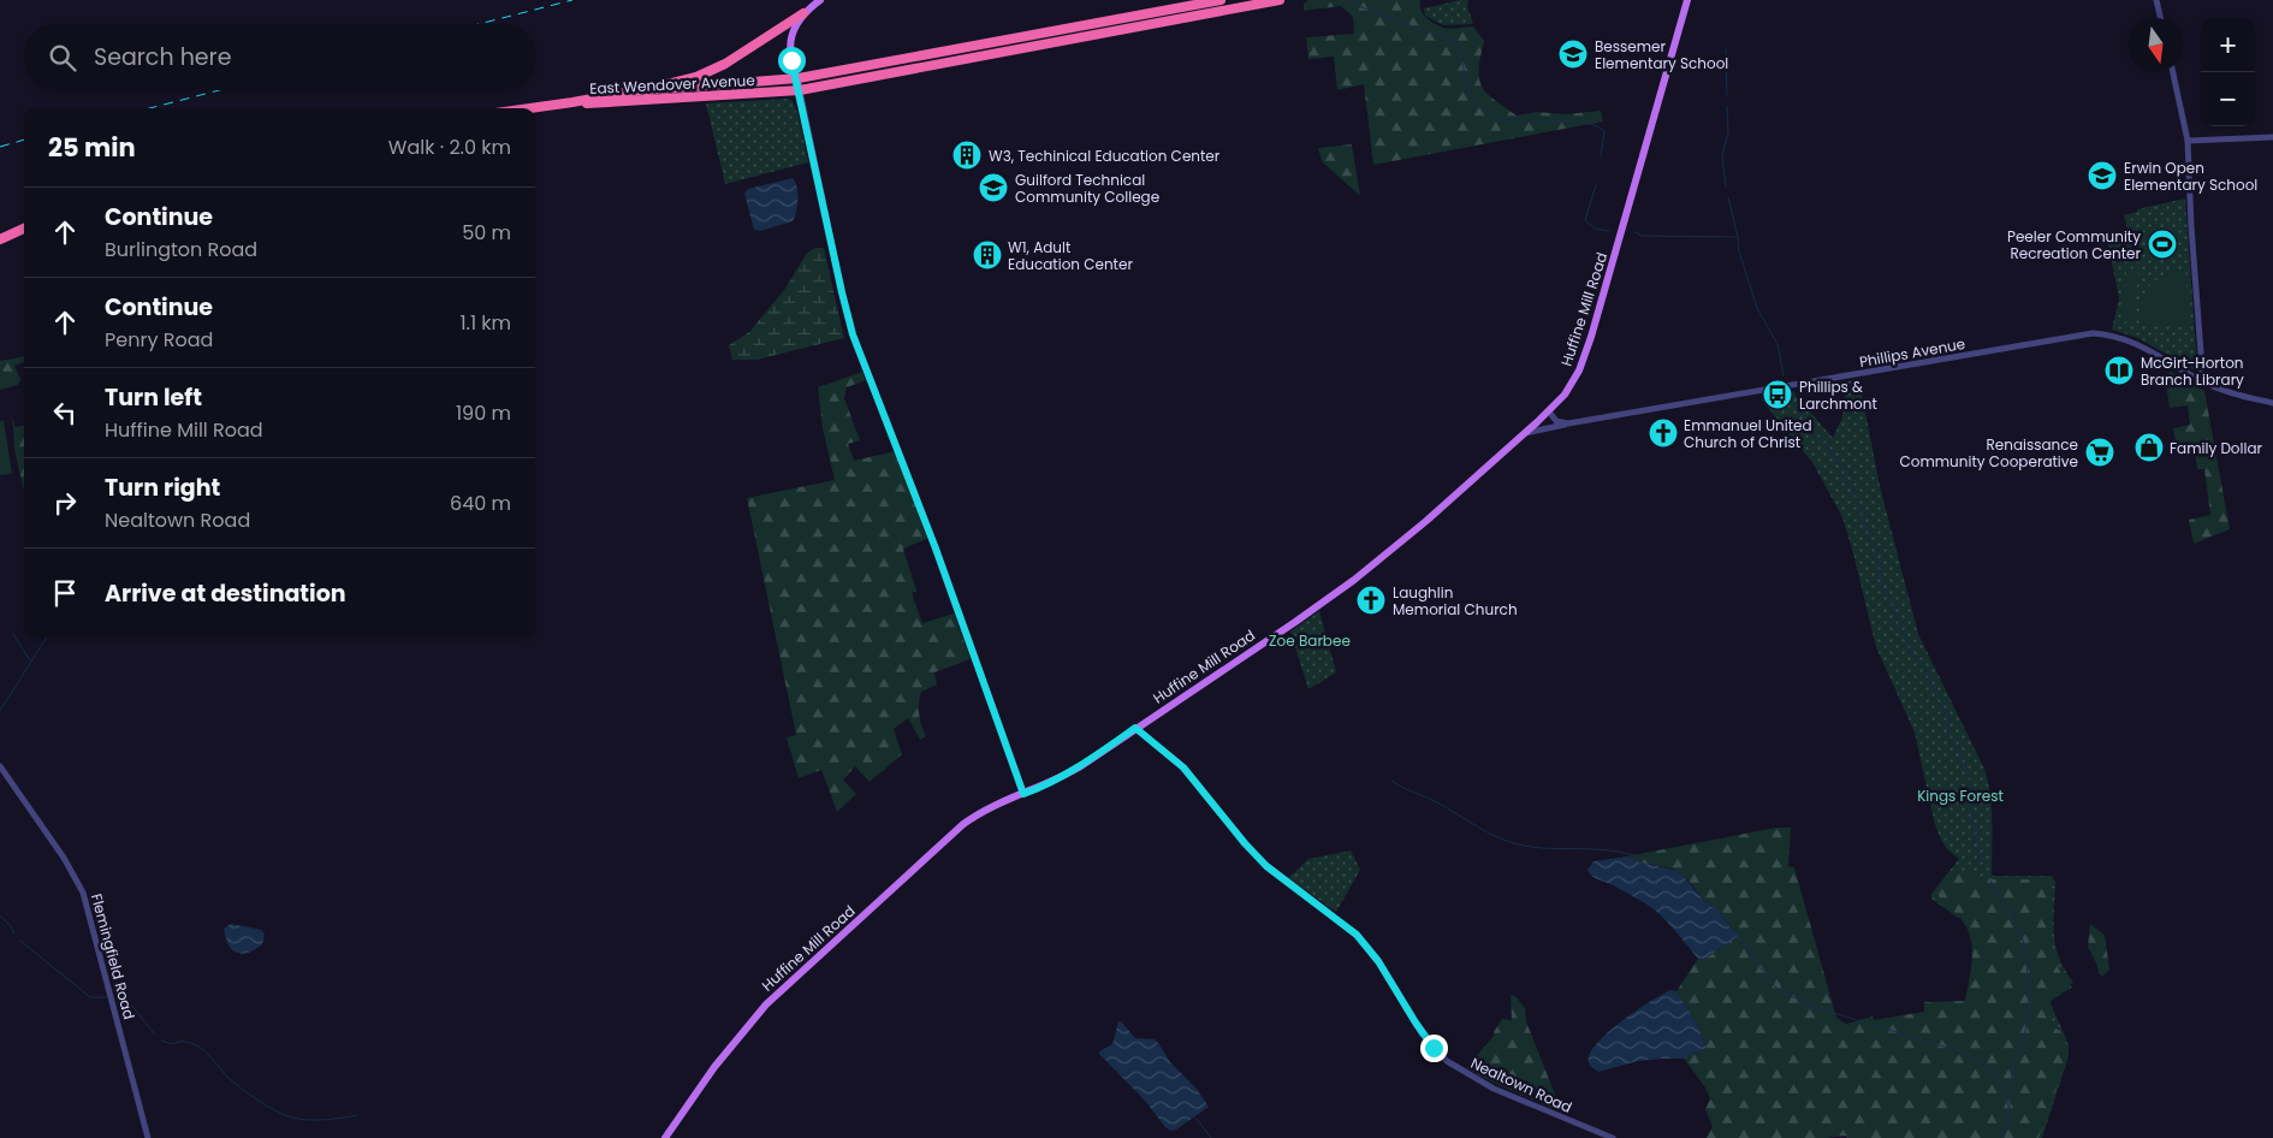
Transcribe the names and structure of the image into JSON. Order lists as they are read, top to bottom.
{
  "streets": {
    "highway": ["East Wendover Avenue"],
    "main road": ["Huffine Mill Road"],
    "street": ["Phillips Avenue", "Flemingfield Road", "Nealtown Road"]
  },
  "crossings": [
    ["Huffine Mill Road", "Phillips Avenue"],
    ["Huffine Mill Road", "Nealtown Road"]
  ],
  "parks": ["Zoe Barbee", "Kings Forest"],
  "places": {
    "school or university": ["Bessemer Elementary School", "Erwin Open Elementary School", "Guilford Technical Community College"],
    "building": ["W3, Techinical Education Center", "W1, Adult Education Center"],
    "sports": ["Peeler Community Recreation Center"],
    "library": ["McGirt-Horton Branch Library"],
    "bus stop": ["Phillips & Larchmont"],
    "church": ["Emmanuel United Church of Christ", "Laughlin Memorial Church"],
    "shop": ["Family Dollar"],
    "supermarket": ["Renaissance Community Cooperative"]
  },
  "north": "bottom",
  "page": {
    "map_buttons": ["+", "−"],
    "search": "Search here",
    "heading": ["25 min", "Walk · 2.0 km"],
    "list": [
      ["Continue", "Burlington Road", "50 m"],
      ["Continue", "Penry Road", "1.1 km"],
      ["Turn left", "Huffine Mill Road", "190 m"],
      ["Turn right", "Nealtown Road", "640 m"],
      "Arrive at destination"
    ]
  }
}
